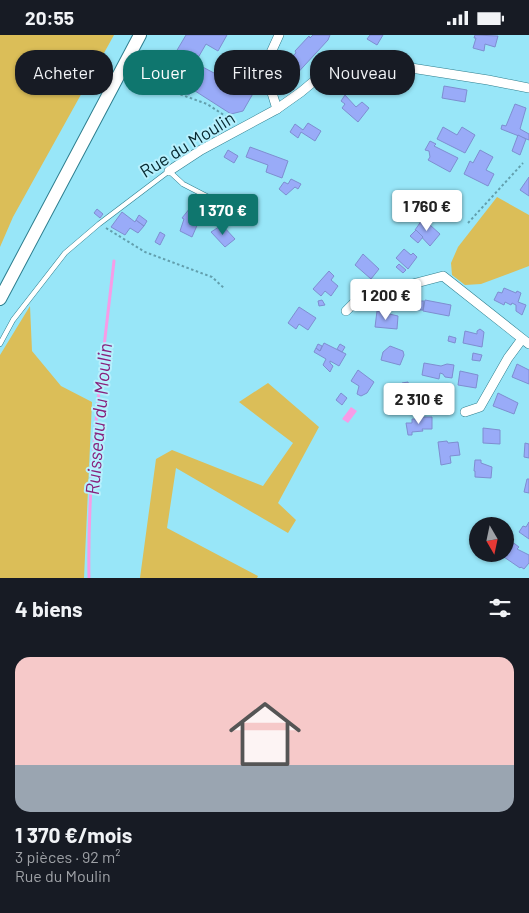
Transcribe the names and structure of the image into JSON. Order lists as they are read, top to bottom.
{
  "streets": {
    "street": ["Rue du Moulin"]
  },
  "water": ["Ruisseau du Moulin"],
  "north": "bottom",
  "page": {
    "status": "20:55",
    "chip": [
      "Acheter",
      "Louer",
      "Filtres",
      "Nouveau"
    ],
    "price": [
      "1 760 €",
      "1 370 €",
      "1 200 €",
      "2 310 €"
    ],
    "heading": "4 biens",
    "list": [
      {
        "name": "1 370 €/mois",
        "note": "3 pièces · 92 m² · Rue du Moulin"
      }
    ]
  }
}
